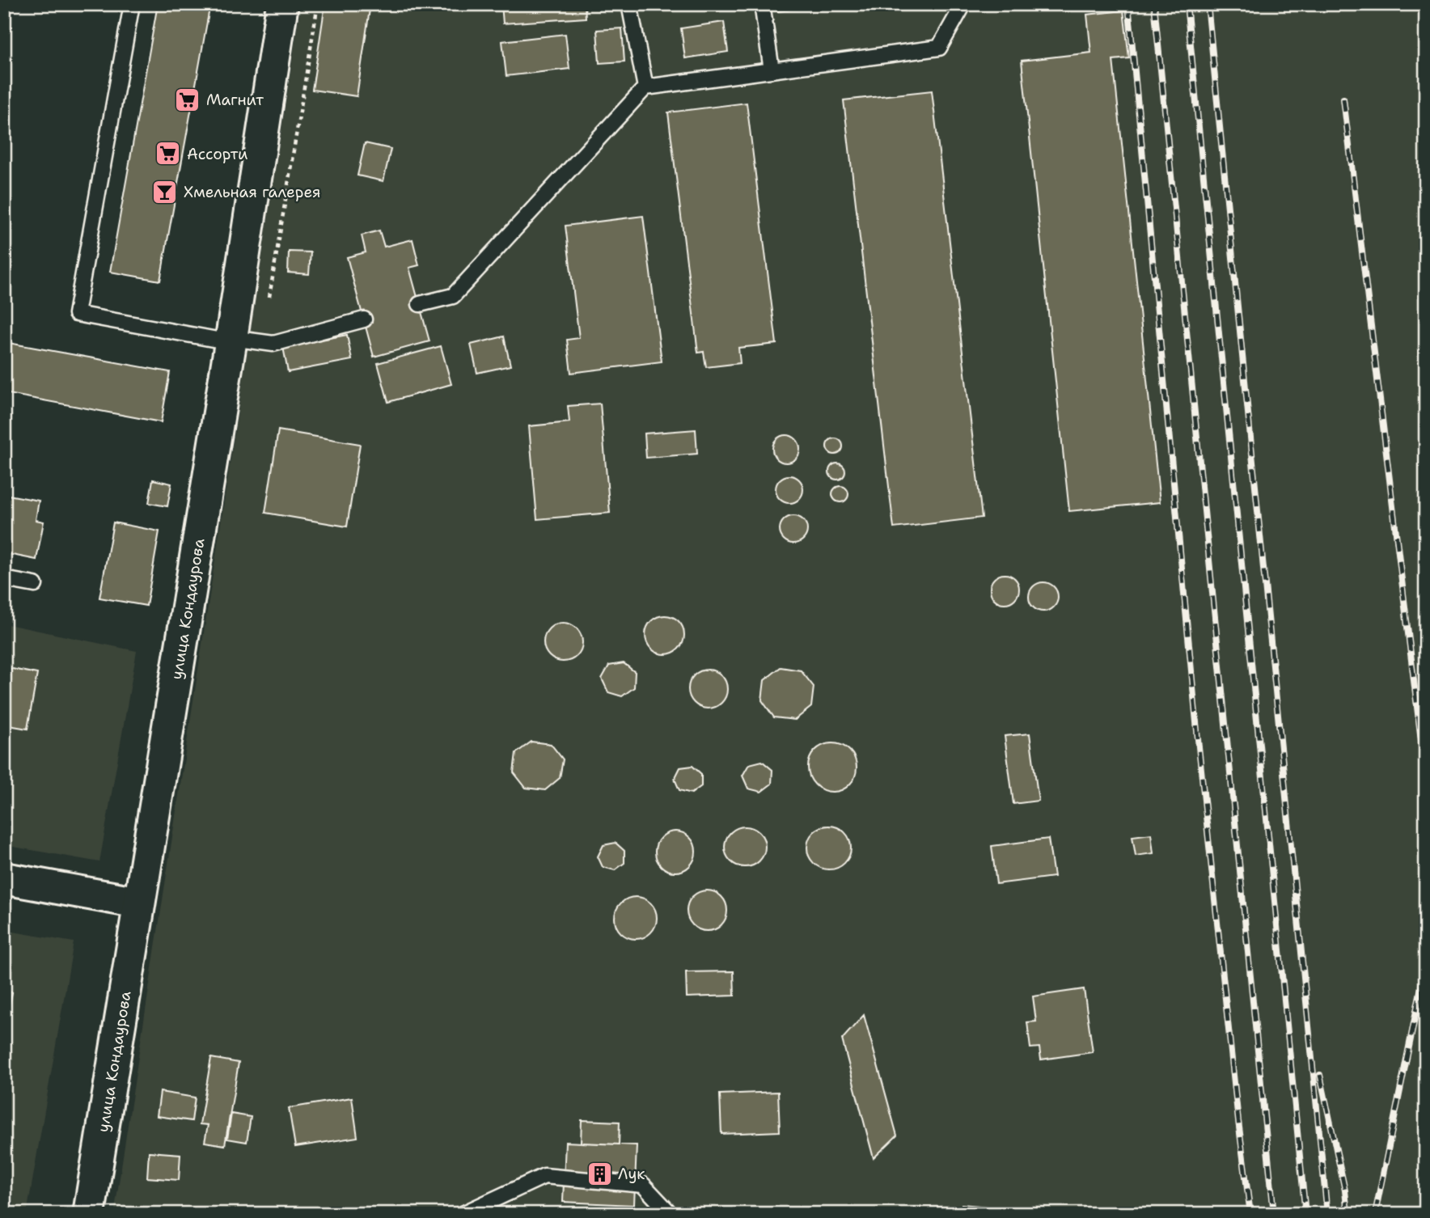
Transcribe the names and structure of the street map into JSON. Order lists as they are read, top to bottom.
{
  "streets": {
    "street": ["улица Кондаурова"]
  },
  "places": {
    "supermarket": ["Магнит", "Ассорти"],
    "bar": ["Хмельная галерея"],
    "building": ["Лук"]
  }
}
